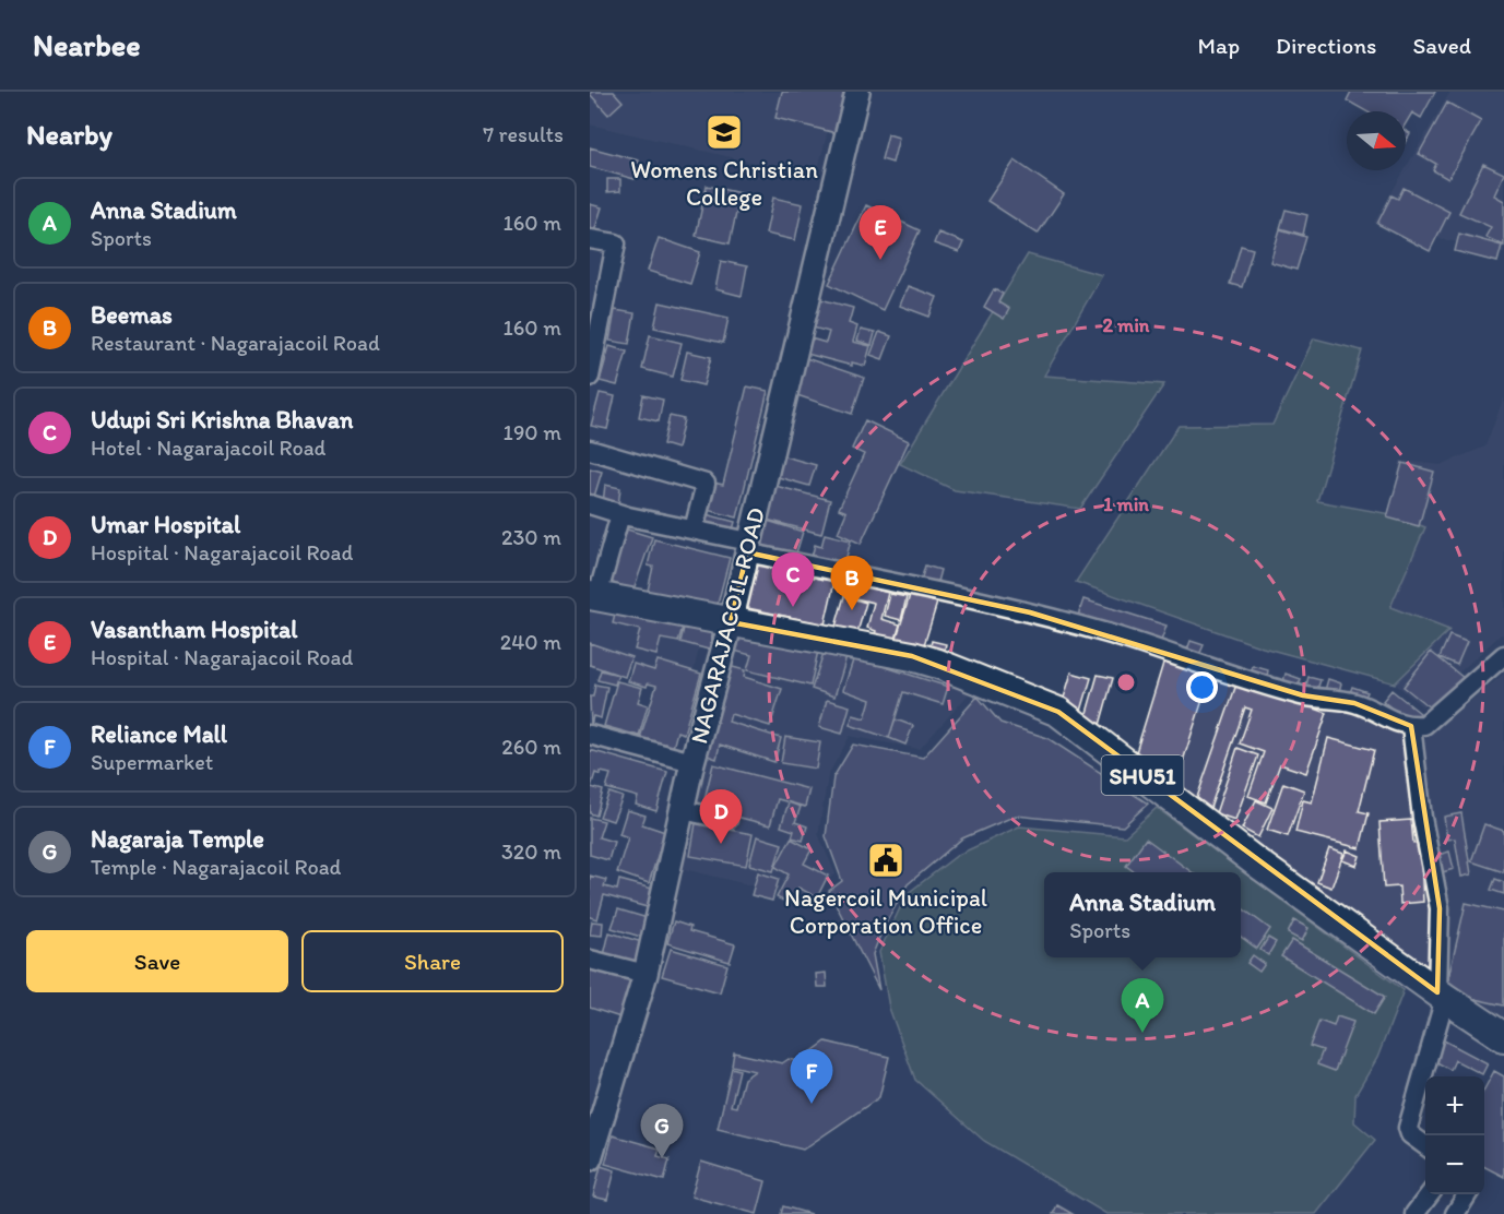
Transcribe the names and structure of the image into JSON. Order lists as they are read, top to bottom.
{
  "streets": {
    "main road": ["SHU51"],
    "street": ["NAGARAJACOIL ROAD"]
  },
  "crossings": [
    ["NAGARAJACOIL ROAD", "SHU51"]
  ],
  "places": {
    "school or university": ["Womens Christian College"],
    "public building": ["Nagercoil Municipal Corporation Office"]
  },
  "north": "right",
  "page": {
    "header": "Nearbee",
    "nav": ["Map", "Directions", "Saved"],
    "heading": ["Nearby", "7 results"],
    "list": [
      {
        "mark": "A",
        "name": "Anna Stadium",
        "note": "Sports",
        "value": "160 m"
      },
      {
        "mark": "B",
        "name": "Beemas",
        "note": "Restaurant · Nagarajacoil Road",
        "value": "160 m"
      },
      {
        "mark": "C",
        "name": "Udupi Sri Krishna Bhavan",
        "note": "Hotel · Nagarajacoil Road",
        "value": "190 m"
      },
      {
        "mark": "D",
        "name": "Umar Hospital",
        "note": "Hospital · Nagarajacoil Road",
        "value": "230 m"
      },
      {
        "mark": "E",
        "name": "Vasantham Hospital",
        "note": "Hospital · Nagarajacoil Road",
        "value": "240 m"
      },
      {
        "mark": "F",
        "name": "Reliance Mall",
        "note": "Supermarket",
        "value": "260 m"
      },
      {
        "mark": "G",
        "name": "Nagaraja Temple",
        "note": "Temple · Nagarajacoil Road",
        "value": "320 m"
      }
    ],
    "pins": [
      "E",
      "C",
      "B",
      "D",
      "A",
      "F",
      "G"
    ],
    "popup": ["Anna Stadium", "Sports"],
    "buttons": ["Save", "Share"],
    "map_buttons": ["+", "−"]
  },
  "rings": ["2 min", "1 min"]
}
